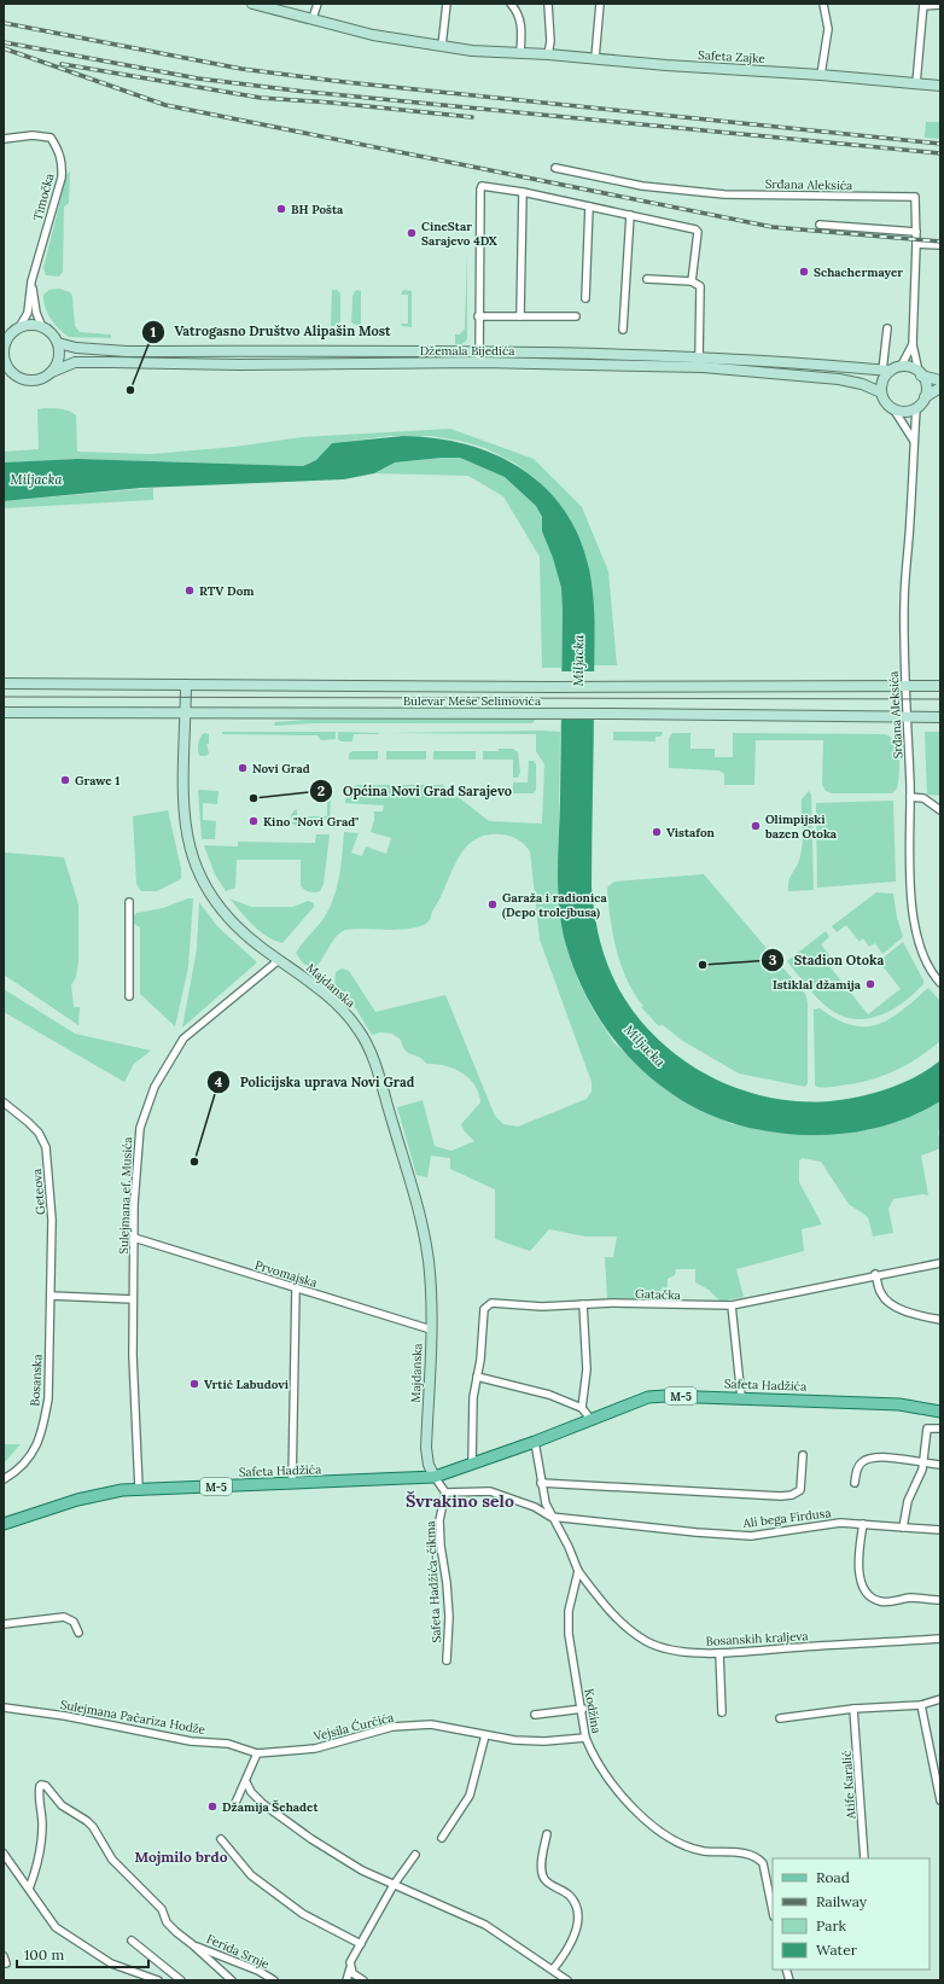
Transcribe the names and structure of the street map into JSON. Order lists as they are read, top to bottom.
{
  "streets": {
    "main road": ["Safeta Hadžića", "M-5"],
    "street": [
      "Safeta Zajke",
      "Srđana Aleksića",
      "Timočka",
      "Džemala Bijedića",
      "Bulevar Meše Selimovića",
      "Majdanska",
      "Geteova",
      "Sulejmana ef. Musića",
      "Prvomajska",
      "Gatačka",
      "Bosanska",
      "Ali bega Firdusa",
      "Safeta Hadžića-čikma",
      "Bosanskih kraljeva",
      "Kodžina",
      "Sulejmana Pačariza Hodže",
      "Vejsila Ćurčića",
      "Atife Karalić",
      "Ferida Srnje"
    ]
  },
  "crossings": [
    ["Srđana Aleksića", "Džemala Bijedića"],
    ["Srđana Aleksića", "Bulevar Meše Selimovića"],
    ["Timočka", "Džemala Bijedića"],
    ["Bulevar Meše Selimovića", "Majdanska"],
    ["Majdanska", "Sulejmana ef. Musića"],
    ["Majdanska", "Prvomajska"],
    ["Majdanska", "Safeta Hadžića"],
    ["Geteova", "Bosanska"],
    ["Sulejmana ef. Musića", "Prvomajska"],
    ["Sulejmana ef. Musića", "Safeta Hadžića"],
    ["Bosanskih kraljeva", "Kodžina"],
    ["Kodžina", "Vejsila Ćurčića"],
    ["Sulejmana Pačariza Hodže", "Vejsila Ćurčića"]
  ],
  "districts": ["Švrakino selo", "Mojmilo brdo"],
  "water": ["Miljacka"],
  "places": [
    "BH Pošta",
    "CineStar Sarajevo 4DX",
    "Schachermayer",
    "Vatrogasno Društvo Alipašin Most",
    "RTV Dom",
    "Novi Grad",
    "Grawe 1",
    "Općina Novi Grad Sarajevo",
    "Kino \"Novi Grad\"",
    "Olimpijski bazen Otoka",
    "Vistafon",
    "Garaža i radionica (Depo trolejbusa)",
    "Stadion Otoka",
    "Istiklal džamija",
    "Policijska uprava Novi Grad",
    "Vrtić Labudovi",
    "Džamija Šehadet"
  ],
  "legend": [
    "Road",
    "Railway",
    "Park",
    "Water"
  ],
  "scale_bar": "100 m"
}
